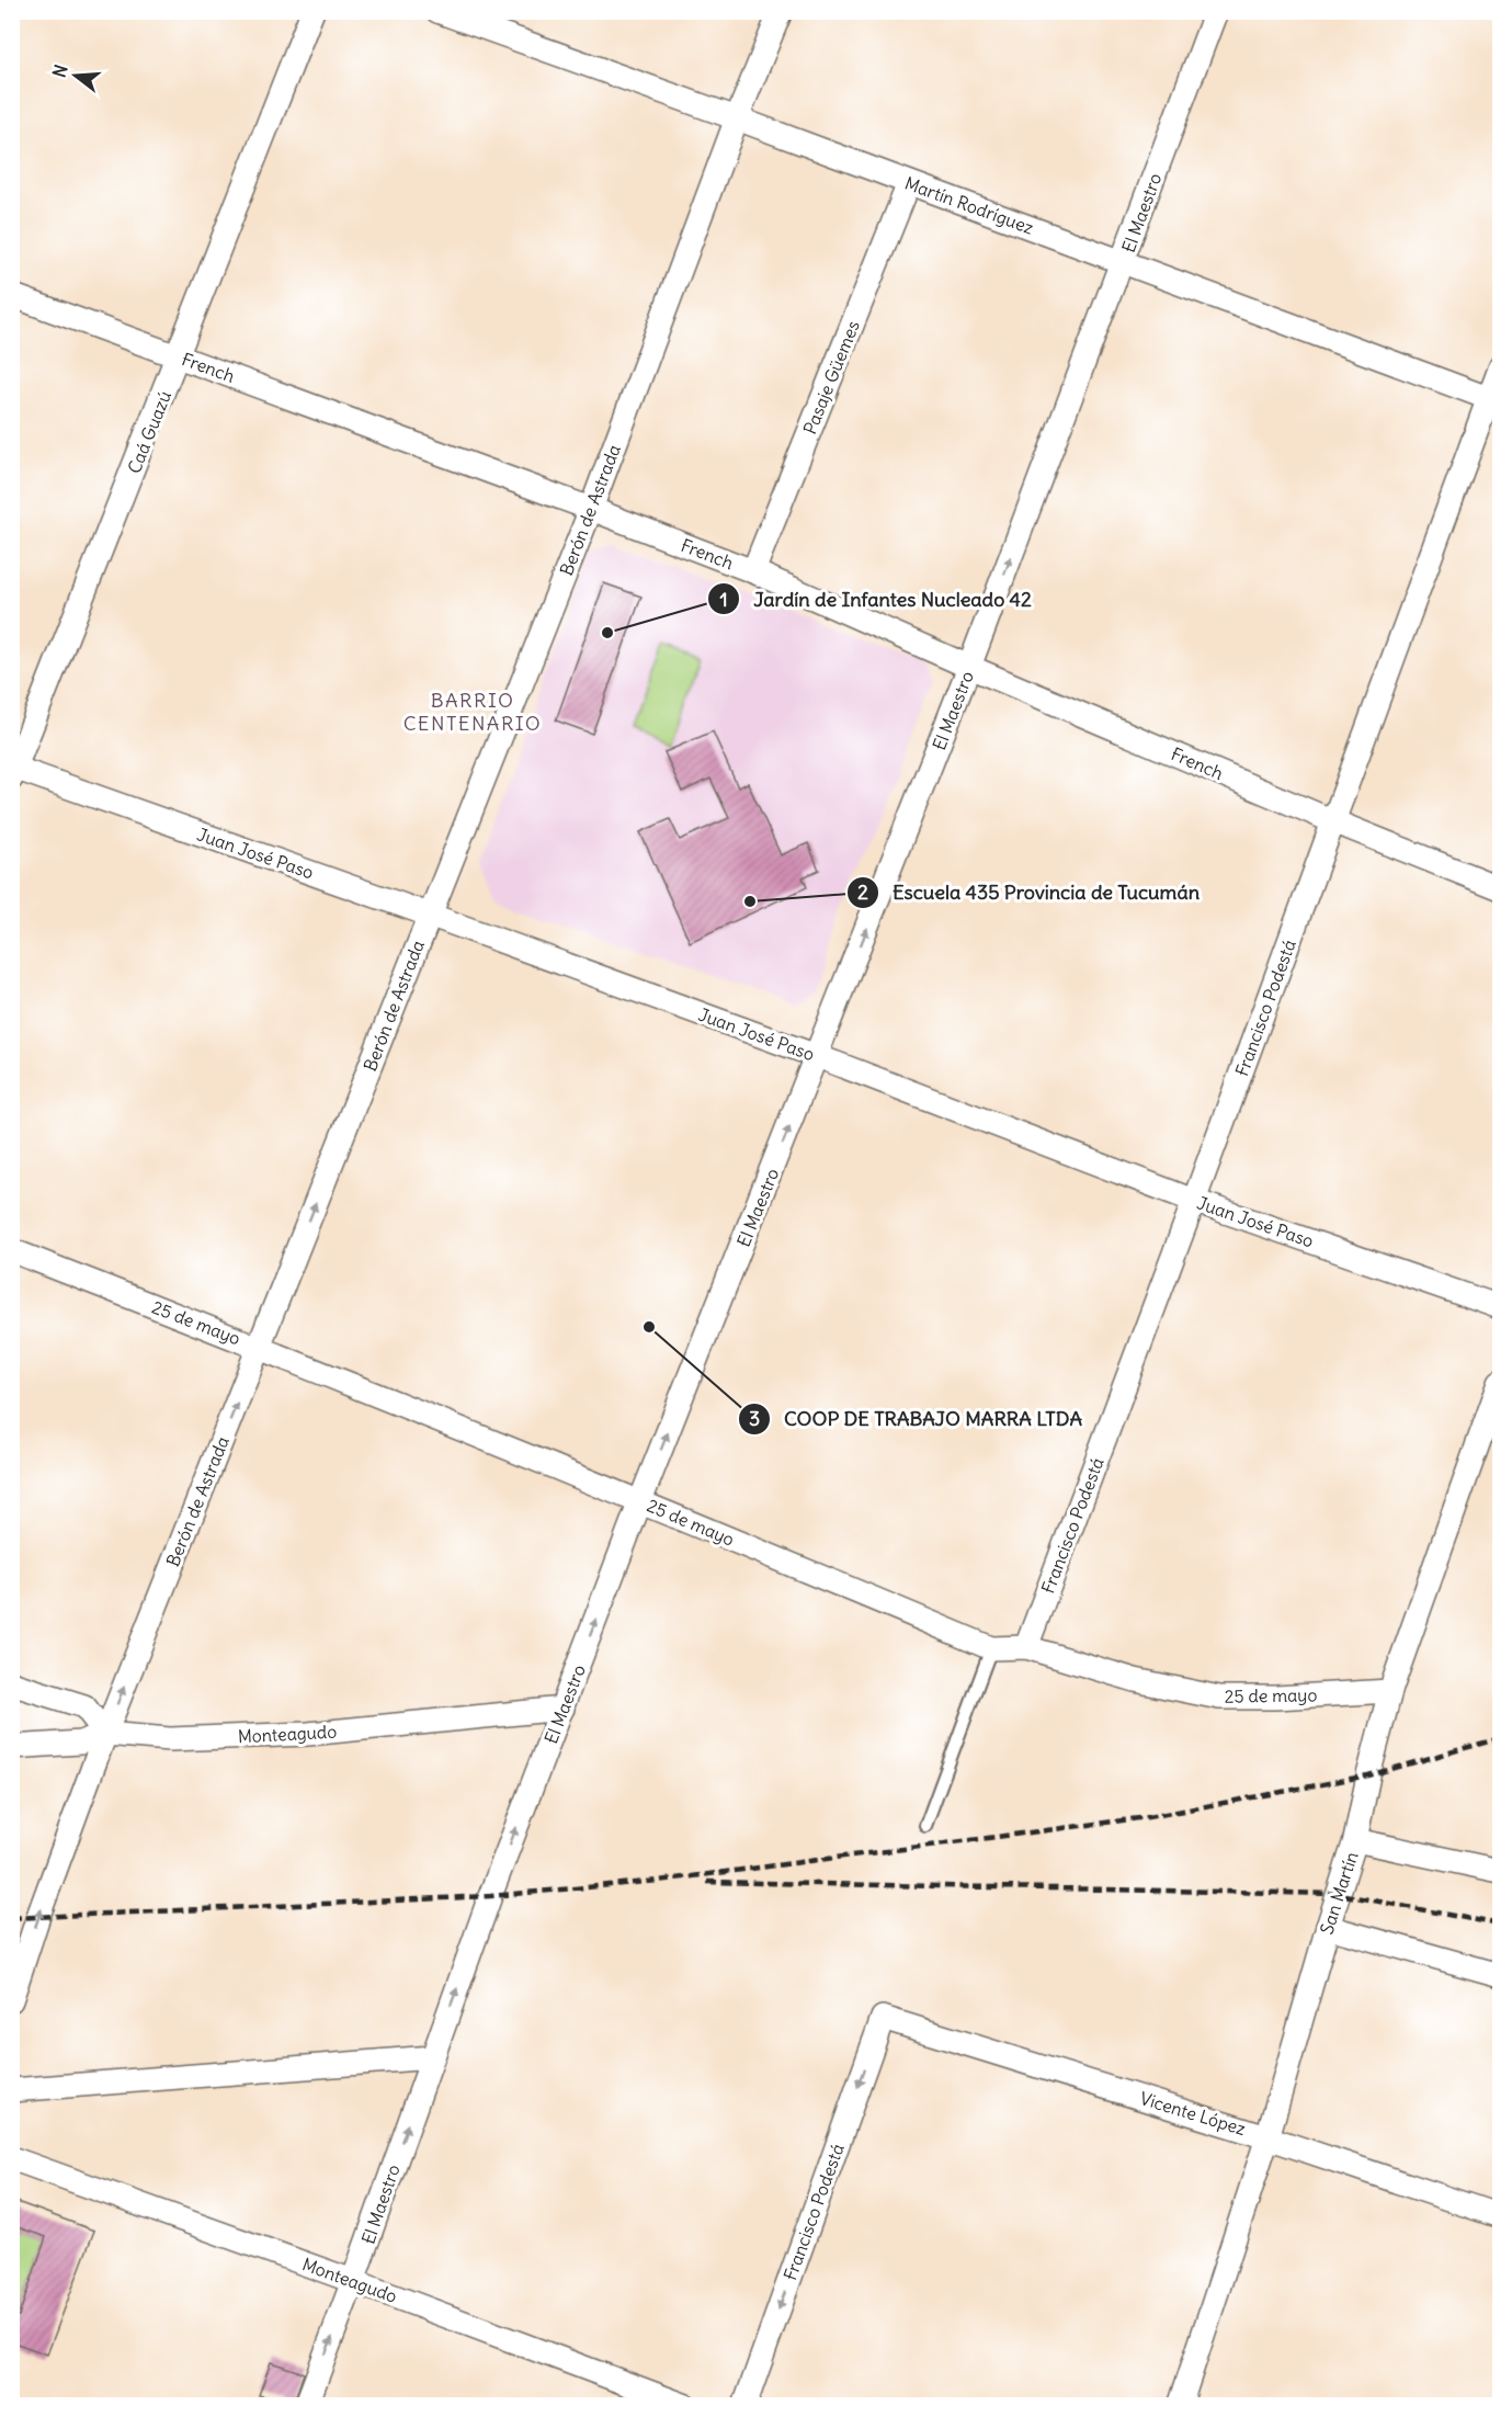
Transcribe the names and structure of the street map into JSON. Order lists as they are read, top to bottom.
{
  "streets": {
    "street": [
      "Martín Rodríguez",
      "El Maestro",
      "French",
      "Pasaje Güemes",
      "Caá Guazú",
      "Berón de Astrada",
      "Juan José Paso",
      "Francisco Podestá",
      "25 de mayo",
      "Monteagudo",
      "San Martín",
      "Vicente López"
    ]
  },
  "crossings": [
    ["Martín Rodríguez", "El Maestro"],
    ["Martín Rodríguez", "Pasaje Güemes"],
    ["Martín Rodríguez", "Berón de Astrada"],
    ["Martín Rodríguez", "Francisco Podestá"],
    ["El Maestro", "French"],
    ["El Maestro", "Juan José Paso"],
    ["El Maestro", "25 de mayo"],
    ["El Maestro", "Monteagudo"],
    ["French", "Pasaje Güemes"],
    ["French", "Caá Guazú"],
    ["French", "Berón de Astrada"],
    ["French", "Francisco Podestá"],
    ["Caá Guazú", "Juan José Paso"],
    ["Berón de Astrada", "Juan José Paso"],
    ["Berón de Astrada", "25 de mayo"],
    ["Berón de Astrada", "Monteagudo"],
    ["Juan José Paso", "Francisco Podestá"],
    ["Francisco Podestá", "25 de mayo"],
    ["Francisco Podestá", "Vicente López"],
    ["25 de mayo", "San Martín"],
    ["San Martín", "Vicente López"]
  ],
  "one_way": ["El Maestro", "Berón de Astrada"],
  "districts": ["BARRIO CENTENARIO"],
  "places": ["Jardín de Infantes Nucleado 42", "Escuela 435 Provincia de Tucumán", "COOP DE TRABAJO MARRA LTDA"],
  "north": "left"
}
